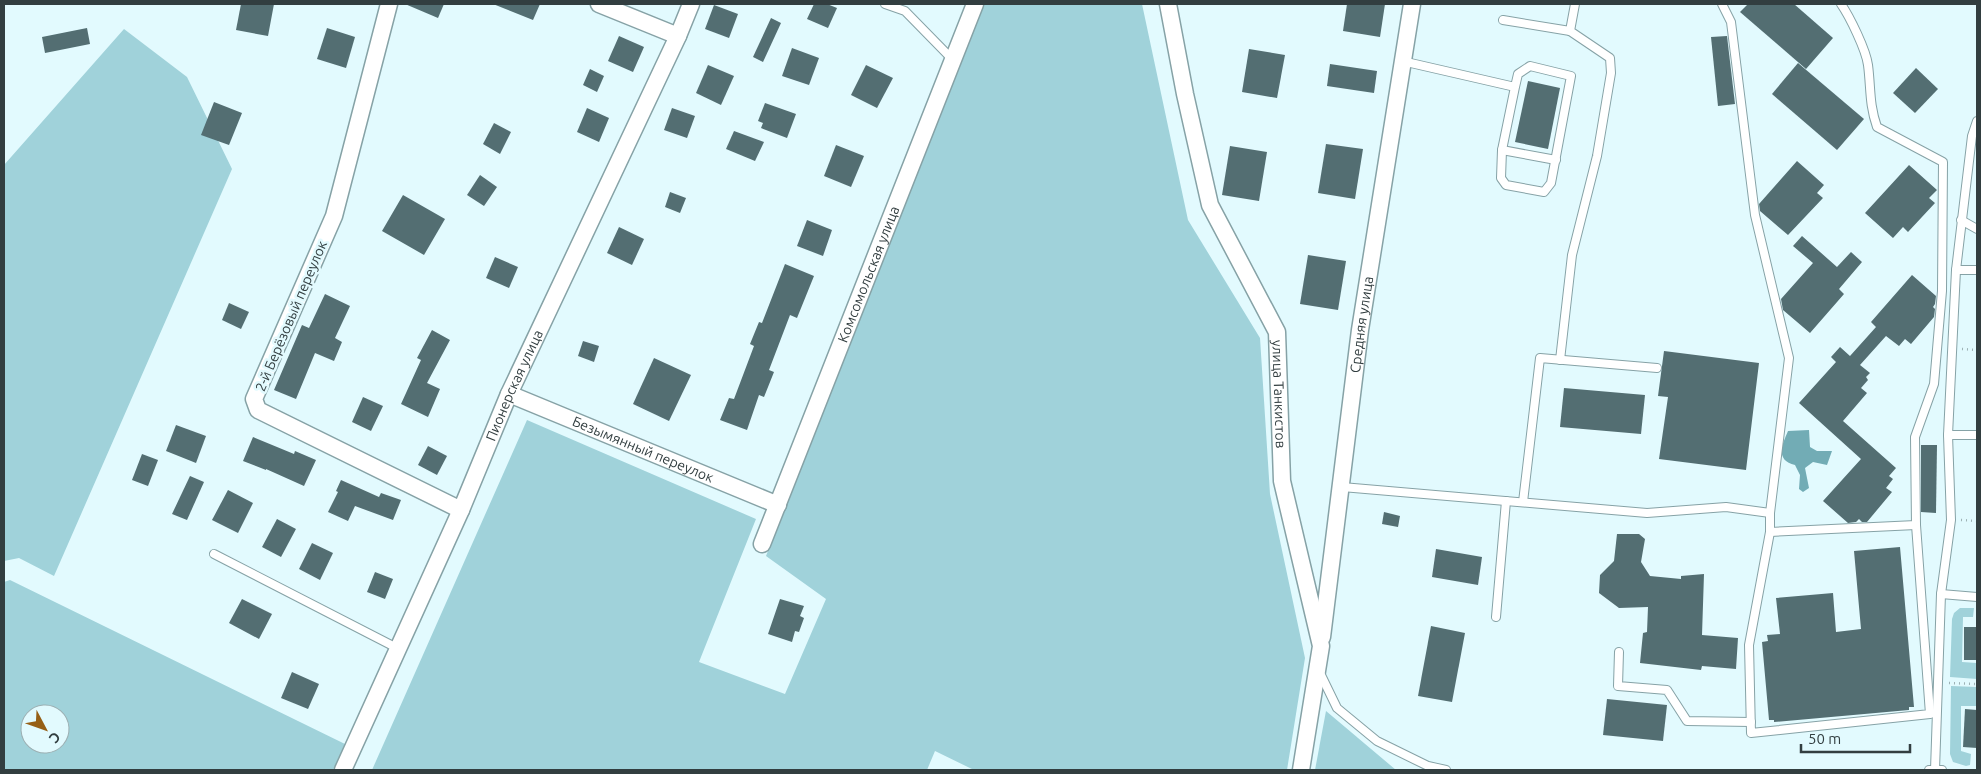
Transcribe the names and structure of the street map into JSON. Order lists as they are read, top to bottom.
{
  "streets": {
    "street": [
      "Комсомольская улица",
      "2-й Берёзовый переулок",
      "Средняя улица",
      "Пионерская улица",
      "улица Танкистов",
      "Безымянный переулок"
    ]
  },
  "crossings": [
    ["Комсомольская улица", "Безымянный переулок"],
    ["2-й Берёзовый переулок", "Пионерская улица"],
    ["Средняя улица", "улица Танкистов"],
    ["Пионерская улица", "Безымянный переулок"]
  ],
  "scale_bar": "50 m",
  "north": "bottom right"
}
